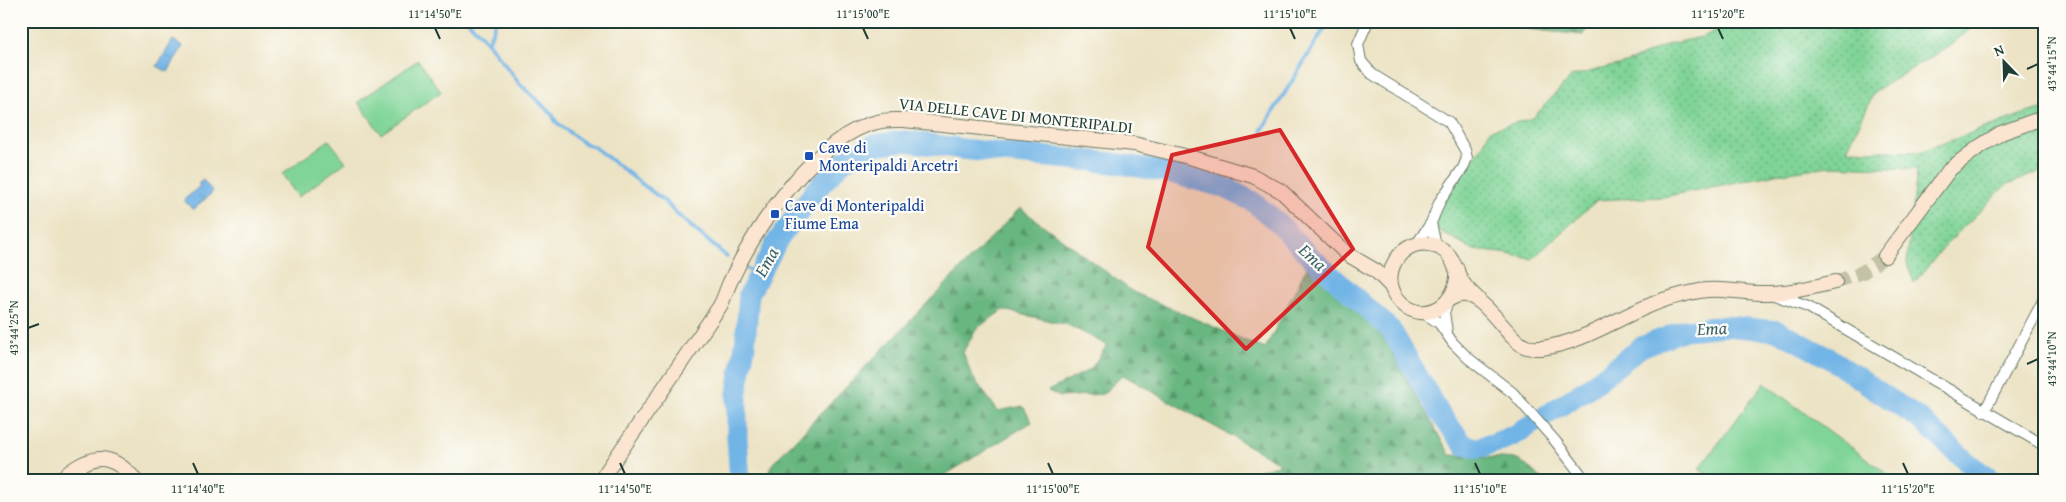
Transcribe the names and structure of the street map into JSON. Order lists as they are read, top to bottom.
{
  "streets": {
    "street": ["VIA DELLE CAVE DI MONTERIPALDI"]
  },
  "water": ["Ema"],
  "places": {
    "transit": ["Cave di Monteripaldi Arcetri", "Cave di Monteripaldi Fiume Ema"]
  },
  "north": "top left",
  "coordinates": [
    "11°14'50\"E",
    "11°15'00\"E",
    "11°15'10\"E",
    "11°15'20\"E",
    "43°44'15\"N",
    "43°44'25\"N",
    "43°44'10\"N",
    "11°14'40\"E"
  ]
}
